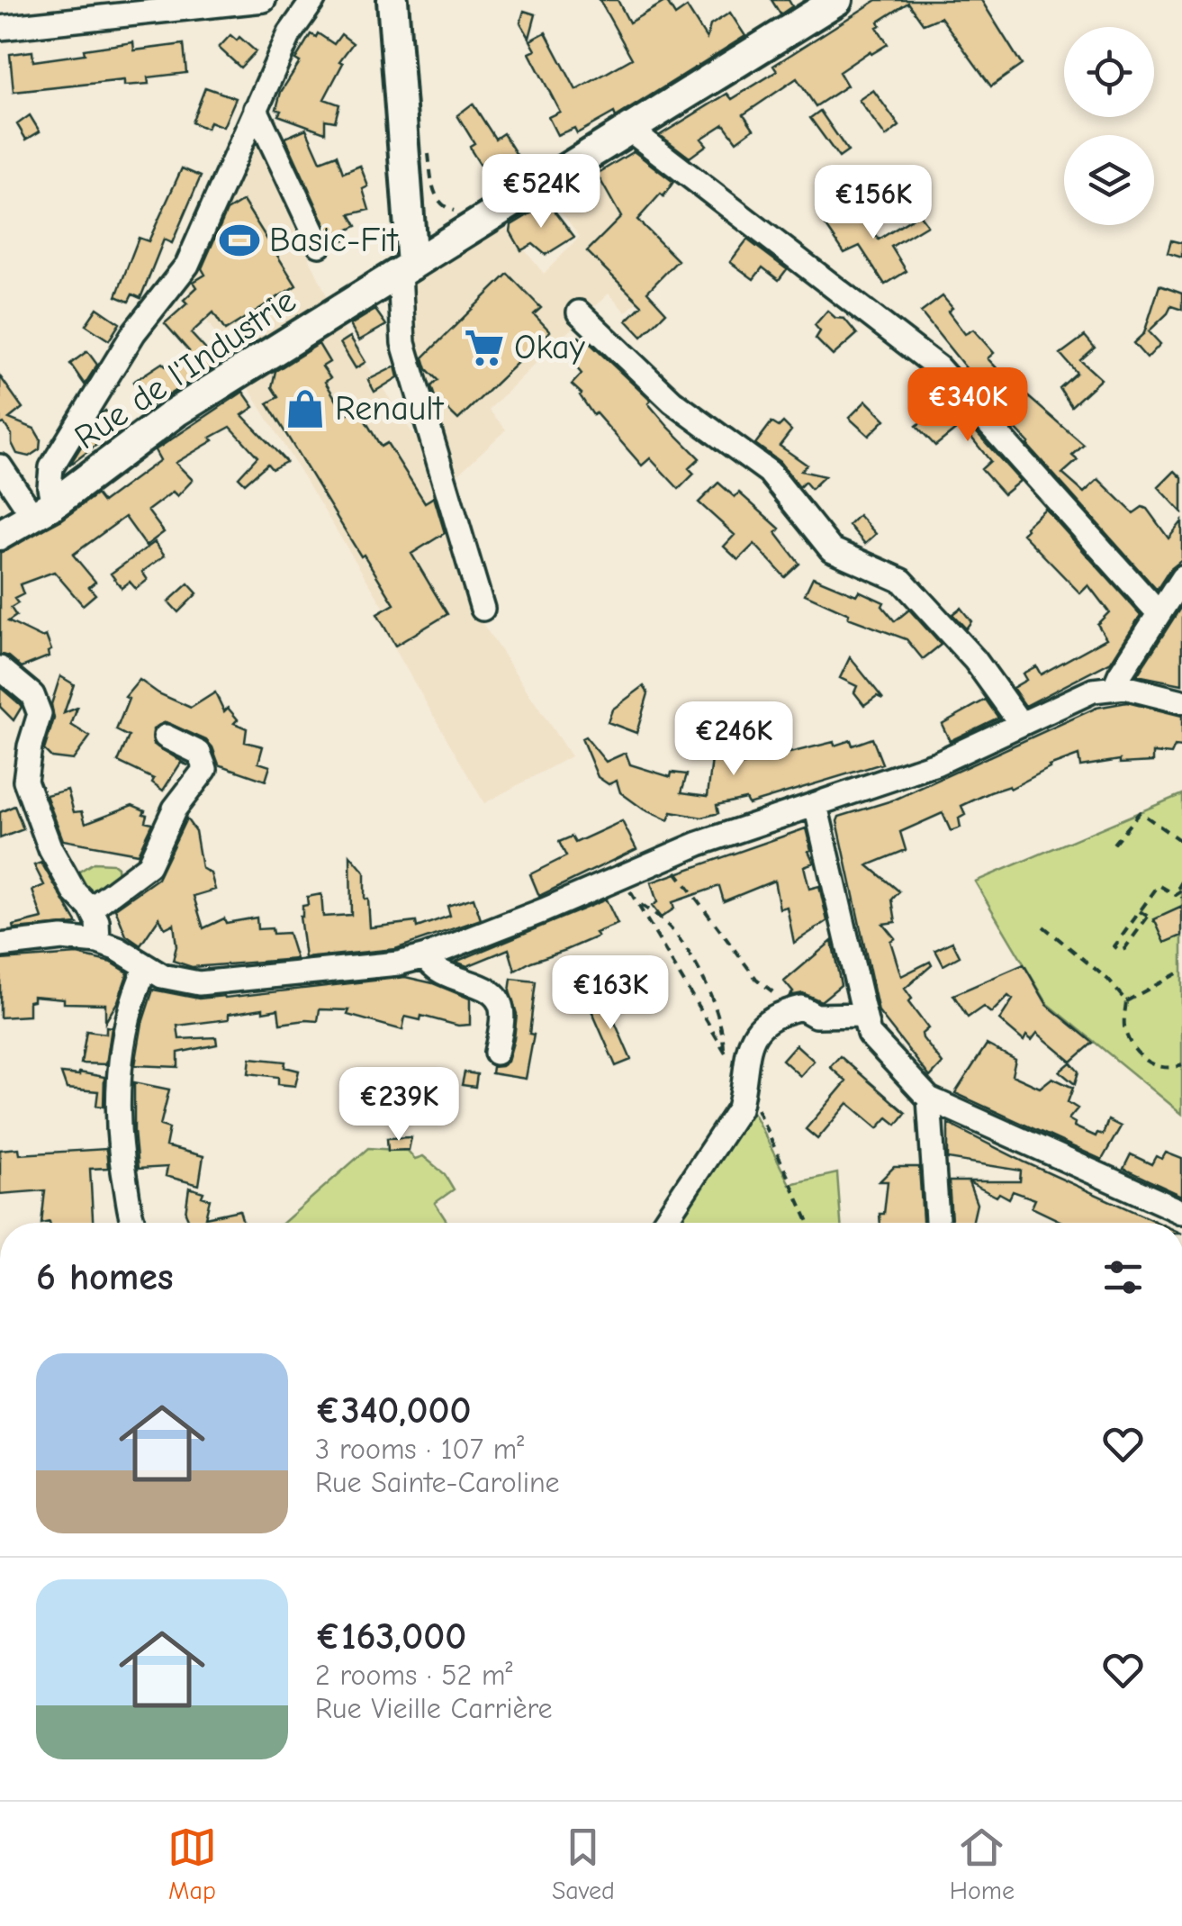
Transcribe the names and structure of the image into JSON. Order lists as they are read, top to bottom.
{
  "streets": {
    "main road": ["Rue de l'Industrie"]
  },
  "places": {
    "sports": ["Basic-Fit"],
    "supermarket": ["Okay"],
    "shop": ["Renault"]
  },
  "page": {
    "price": [
      "€524K",
      "€156K",
      "€340K",
      "€246K",
      "€163K",
      "€239K"
    ],
    "heading": "6 homes",
    "list": [
      {
        "name": "€340,000",
        "note": "3 rooms · 107 m² · Rue Sainte-Caroline"
      },
      {
        "name": "€163,000",
        "note": "2 rooms · 52 m² · Rue Vieille Carrière"
      }
    ],
    "tabs": ["Map", "Saved", "Home"]
  }
}
